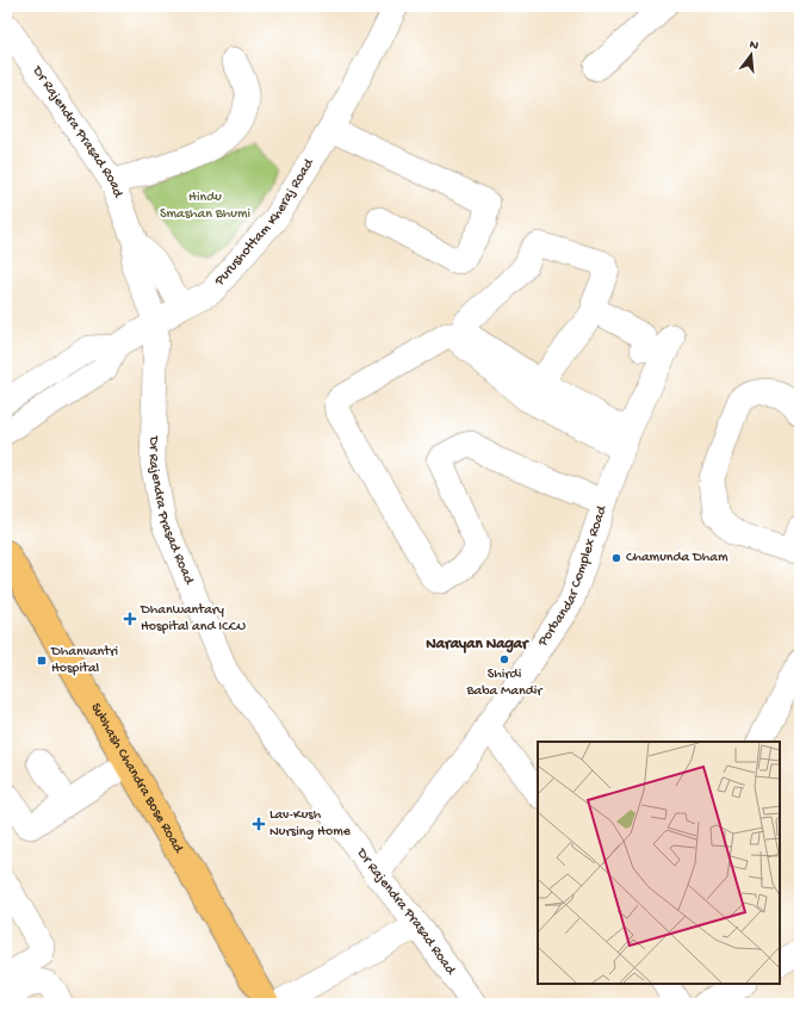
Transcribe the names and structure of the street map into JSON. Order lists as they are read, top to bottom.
{
  "streets": {
    "main road": ["Subhash Chandra Bose Road"],
    "street": ["Dr Rajendra Prasad Road", "Purushottam Kheraj Road", "Porbandar Complex Road"]
  },
  "crossings": [
    ["Dr Rajendra Prasad Road", "Purushottam Kheraj Road"],
    ["Dr Rajendra Prasad Road", "Porbandar Complex Road"]
  ],
  "districts": ["Narayan Nagar"],
  "parks": ["Hindu Smashan Bhumi"],
  "places": {
    "other": ["Chamunda Dham", "Shirdi Baba Mandir"],
    "health": ["Dhanwantary Hospital and ICCU", "Lav-Kush Nursing Home"],
    "transit": ["Dhanvantri Hospital"]
  },
  "north": "top"
}
